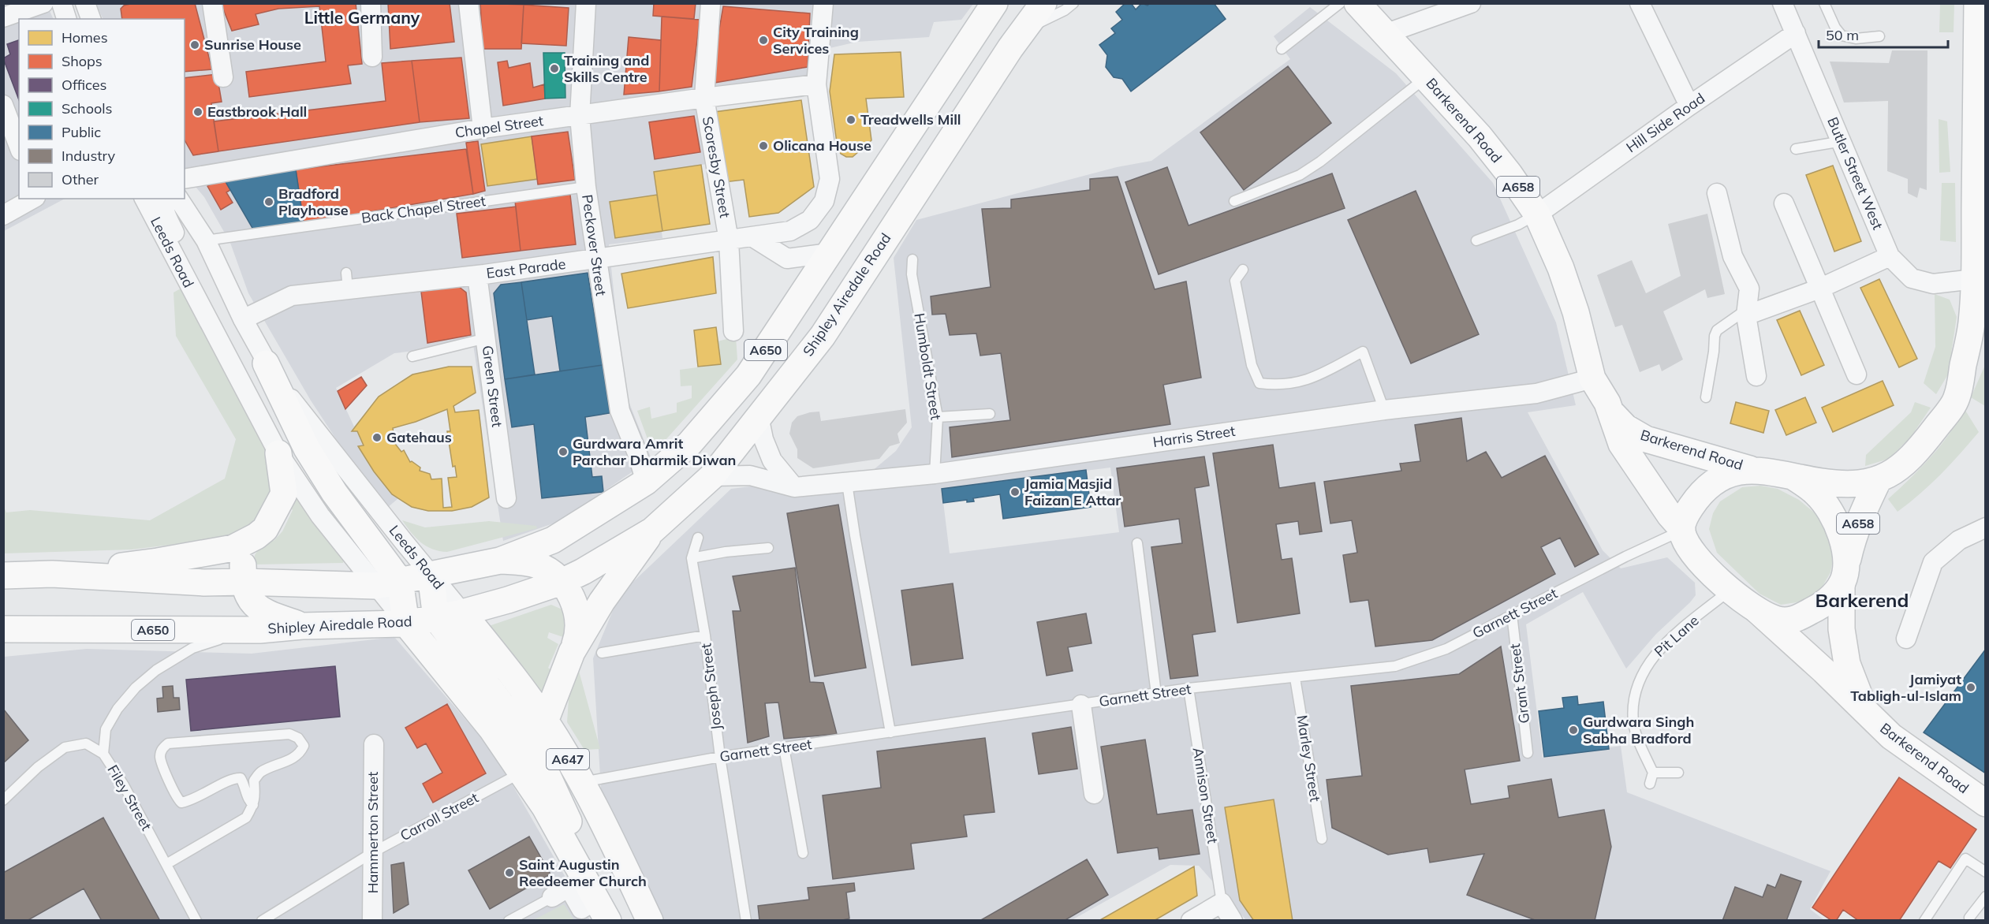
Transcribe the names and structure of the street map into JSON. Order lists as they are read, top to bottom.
{
  "streets": {
    "main road": [
      "Barkerend Road",
      "A658",
      "Leeds Road",
      "Shipley Airedale Road",
      "A650",
      "A647"
    ],
    "street": [
      "Hill Side Road",
      "Chapel Street",
      "Scoresby Street",
      "Butler Street West",
      "Peckover Street",
      "East Parade",
      "Green Street",
      "Harris Street",
      "Hammerton Street"
    ],
    "lane": [
      "Back Chapel Street",
      "Humboldt Street",
      "Garnett Street",
      "Pit Lane",
      "Grant Street",
      "Joseph Street",
      "Marley Street",
      "Annison Street",
      "Filey Street",
      "Carroll Street"
    ]
  },
  "crossings": [
    ["Barkerend Road", "Hill Side Road"],
    ["Barkerend Road", "A658"],
    ["Barkerend Road", "Harris Street"],
    ["Barkerend Road", "Garnett Street"],
    ["Barkerend Road", "Pit Lane"],
    ["Hill Side Road", "Butler Street West"],
    ["Chapel Street", "Scoresby Street"],
    ["Chapel Street", "Peckover Street"],
    ["Chapel Street", "East Parade"],
    ["Scoresby Street", "East Parade"],
    ["A658", "Garnett Street"],
    ["A658", "Pit Lane"],
    ["Back Chapel Street", "Peckover Street"],
    ["Back Chapel Street", "Leeds Road"],
    ["Peckover Street", "East Parade"],
    ["Peckover Street", "A650"],
    ["Leeds Road", "East Parade"],
    ["Leeds Road", "Shipley Airedale Road"],
    ["Leeds Road", "A650"],
    ["Leeds Road", "Garnett Street"],
    ["East Parade", "Green Street"],
    ["Shipley Airedale Road", "Harris Street"],
    ["Shipley Airedale Road", "Filey Street"],
    ["Humboldt Street", "Harris Street"],
    ["Garnett Street", "Pit Lane"],
    ["Garnett Street", "Grant Street"],
    ["Garnett Street", "Joseph Street"],
    ["Garnett Street", "Marley Street"],
    ["Garnett Street", "Annison Street"],
    ["Carroll Street", "Hammerton Street"]
  ],
  "districts": ["Little Germany", "Barkerend"],
  "places": [
    "City Training Services",
    "Sunrise House",
    "Training and Skills Centre",
    "Eastbrook Hall",
    "Treadwells Mill",
    "Olicana House",
    "Bradford Playhouse",
    "Gatehaus",
    "Gurdwara Amrit Parchar Dharmik Diwan",
    "Jamia Masjid Faizan E Attar",
    "Jamiyat Tabligh-ul-Islam",
    "Gurdwara Singh Sabha Bradford",
    "Saint Augustin Reedeemer Church"
  ],
  "legend": [
    "Homes",
    "Shops",
    "Offices",
    "Schools",
    "Public",
    "Industry",
    "Other"
  ],
  "scale_bar": "50 m"
}
